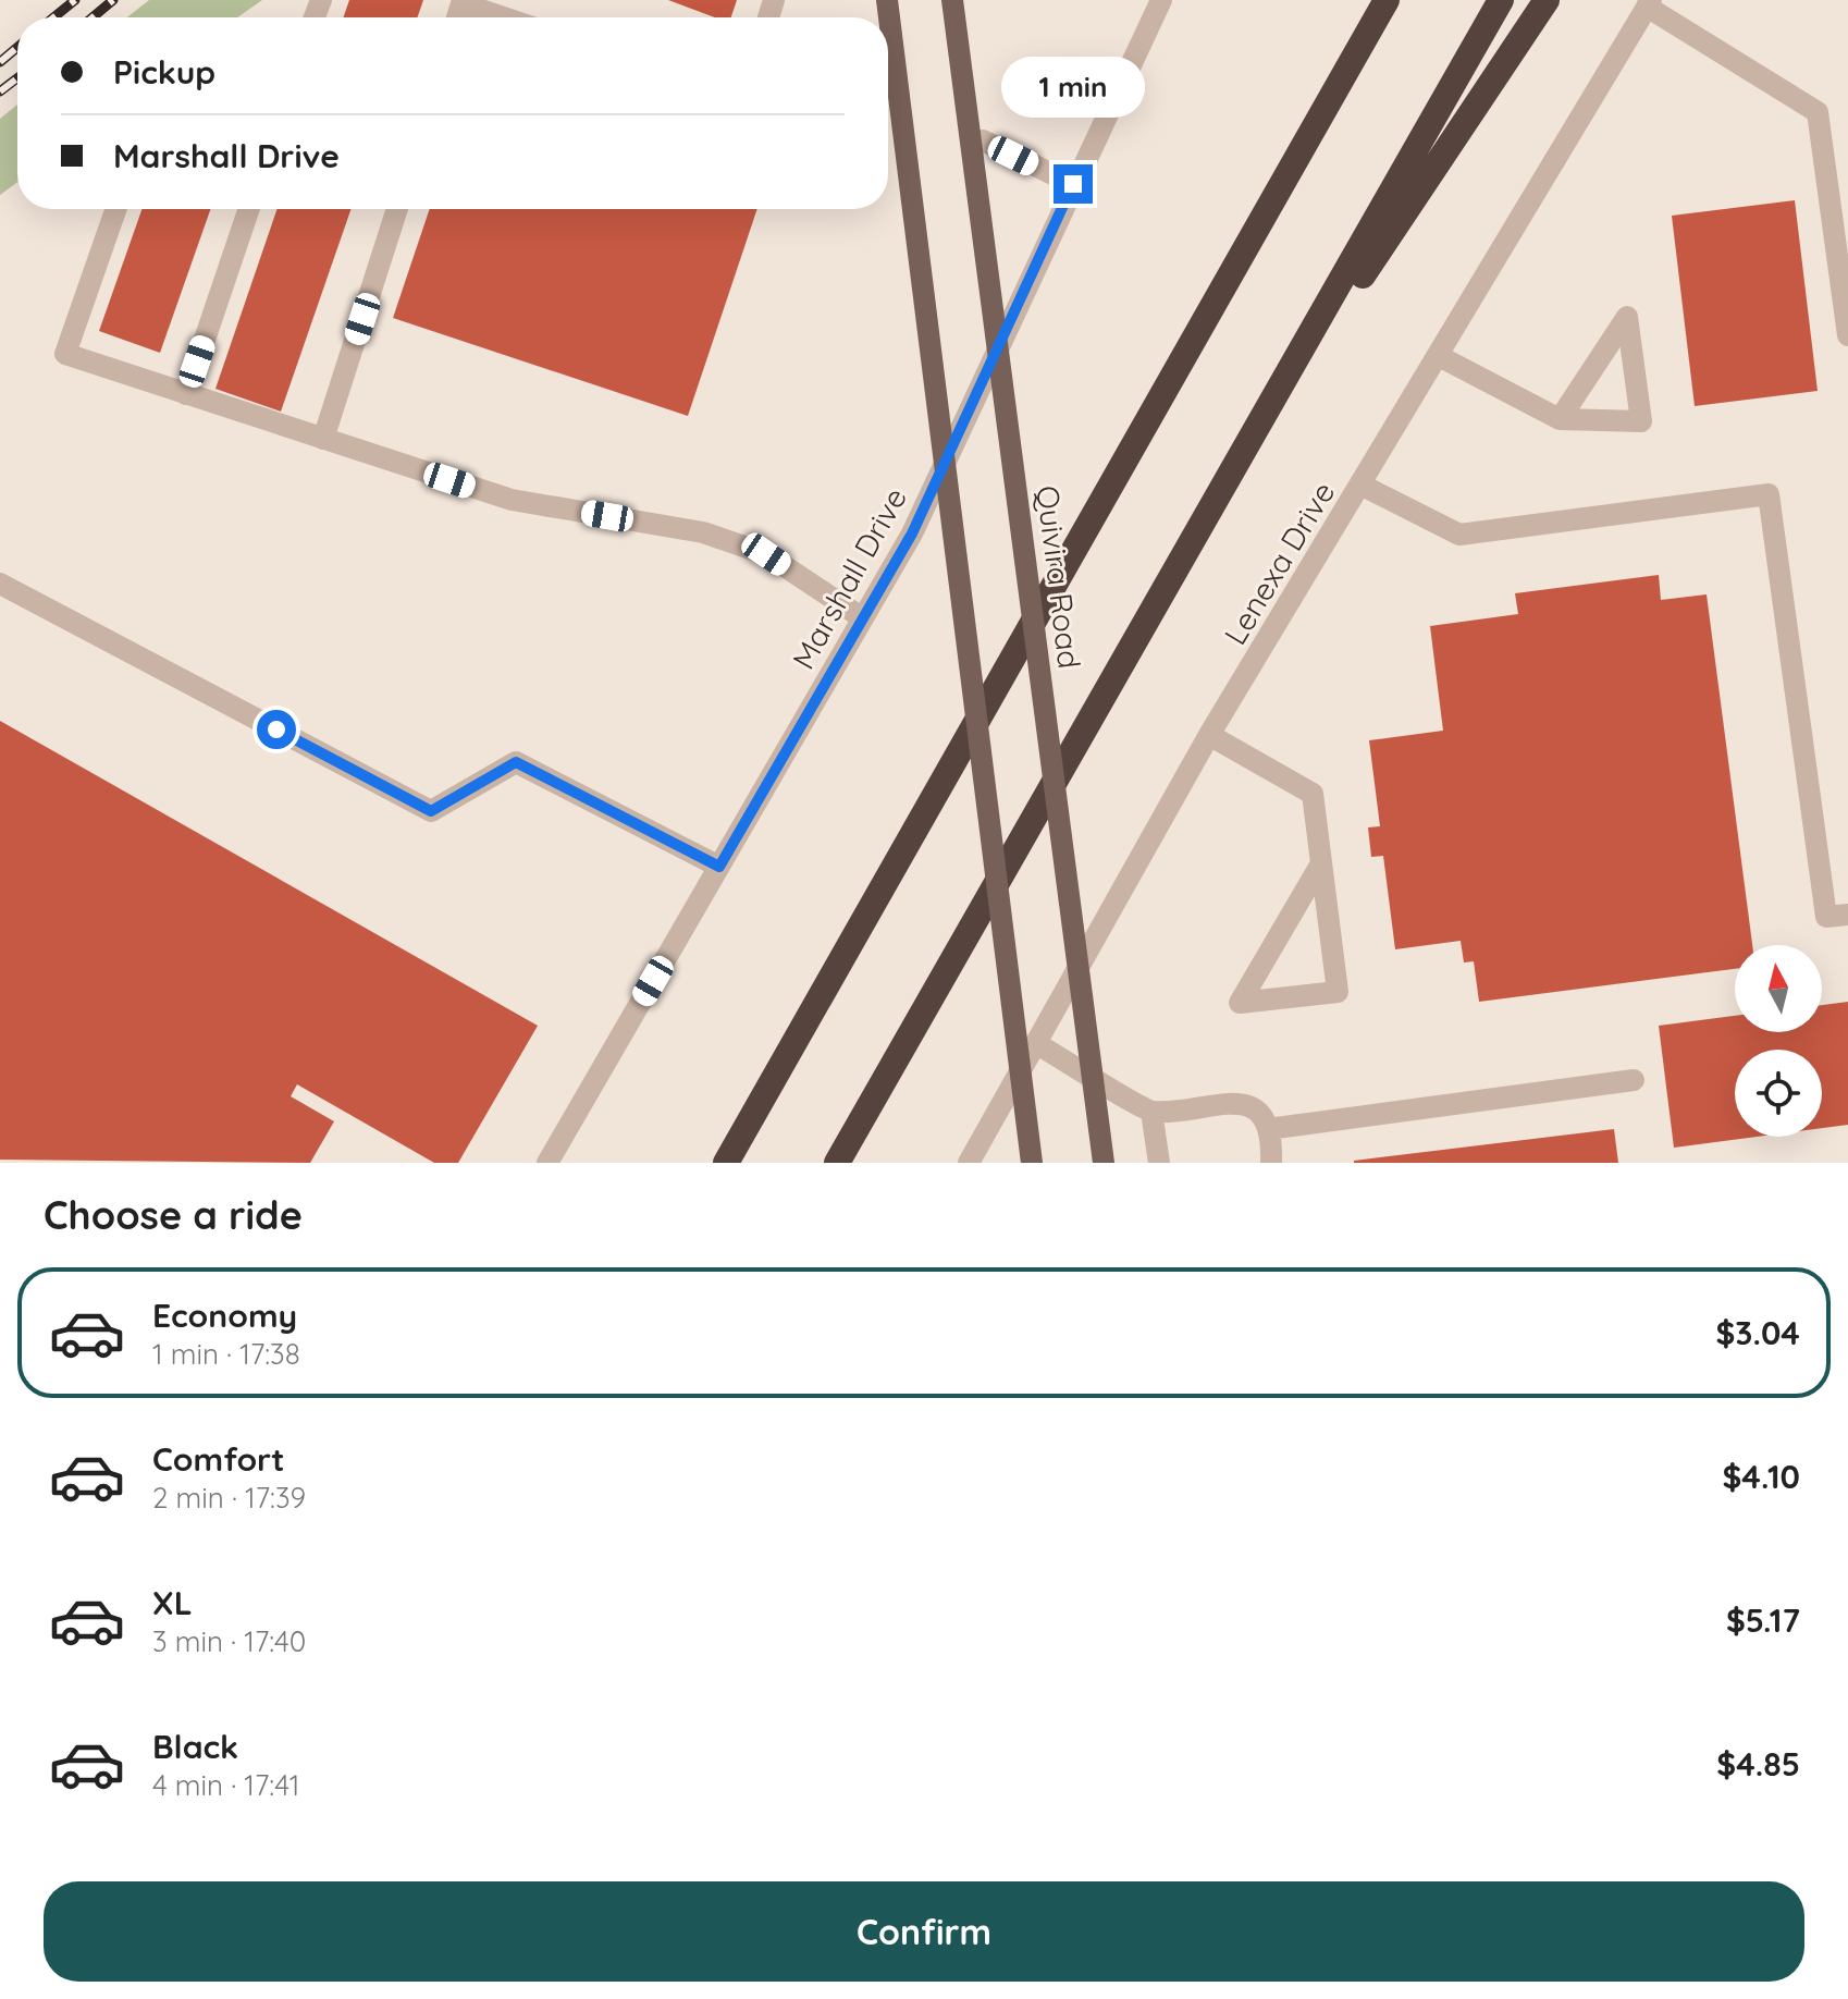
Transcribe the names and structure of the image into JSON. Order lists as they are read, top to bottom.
{
  "streets": {
    "main road": ["Quivira Road"],
    "street": ["Lenexa Drive", "Marshall Drive"]
  },
  "north": "top",
  "page": {
    "banner": ["Pickup", "Marshall Drive"],
    "bubble": "1 min",
    "heading": "Choose a ride",
    "list": [
      {
        "name": "Economy",
        "note": "1 min · 17:38",
        "value": "$3.04"
      },
      {
        "name": "Comfort",
        "note": "2 min · 17:39",
        "value": "$4.10"
      },
      {
        "name": "XL",
        "note": "3 min · 17:40",
        "value": "$5.17"
      },
      {
        "name": "Black",
        "note": "4 min · 17:41",
        "value": "$4.85"
      }
    ],
    "buttons": "Confirm"
  }
}
